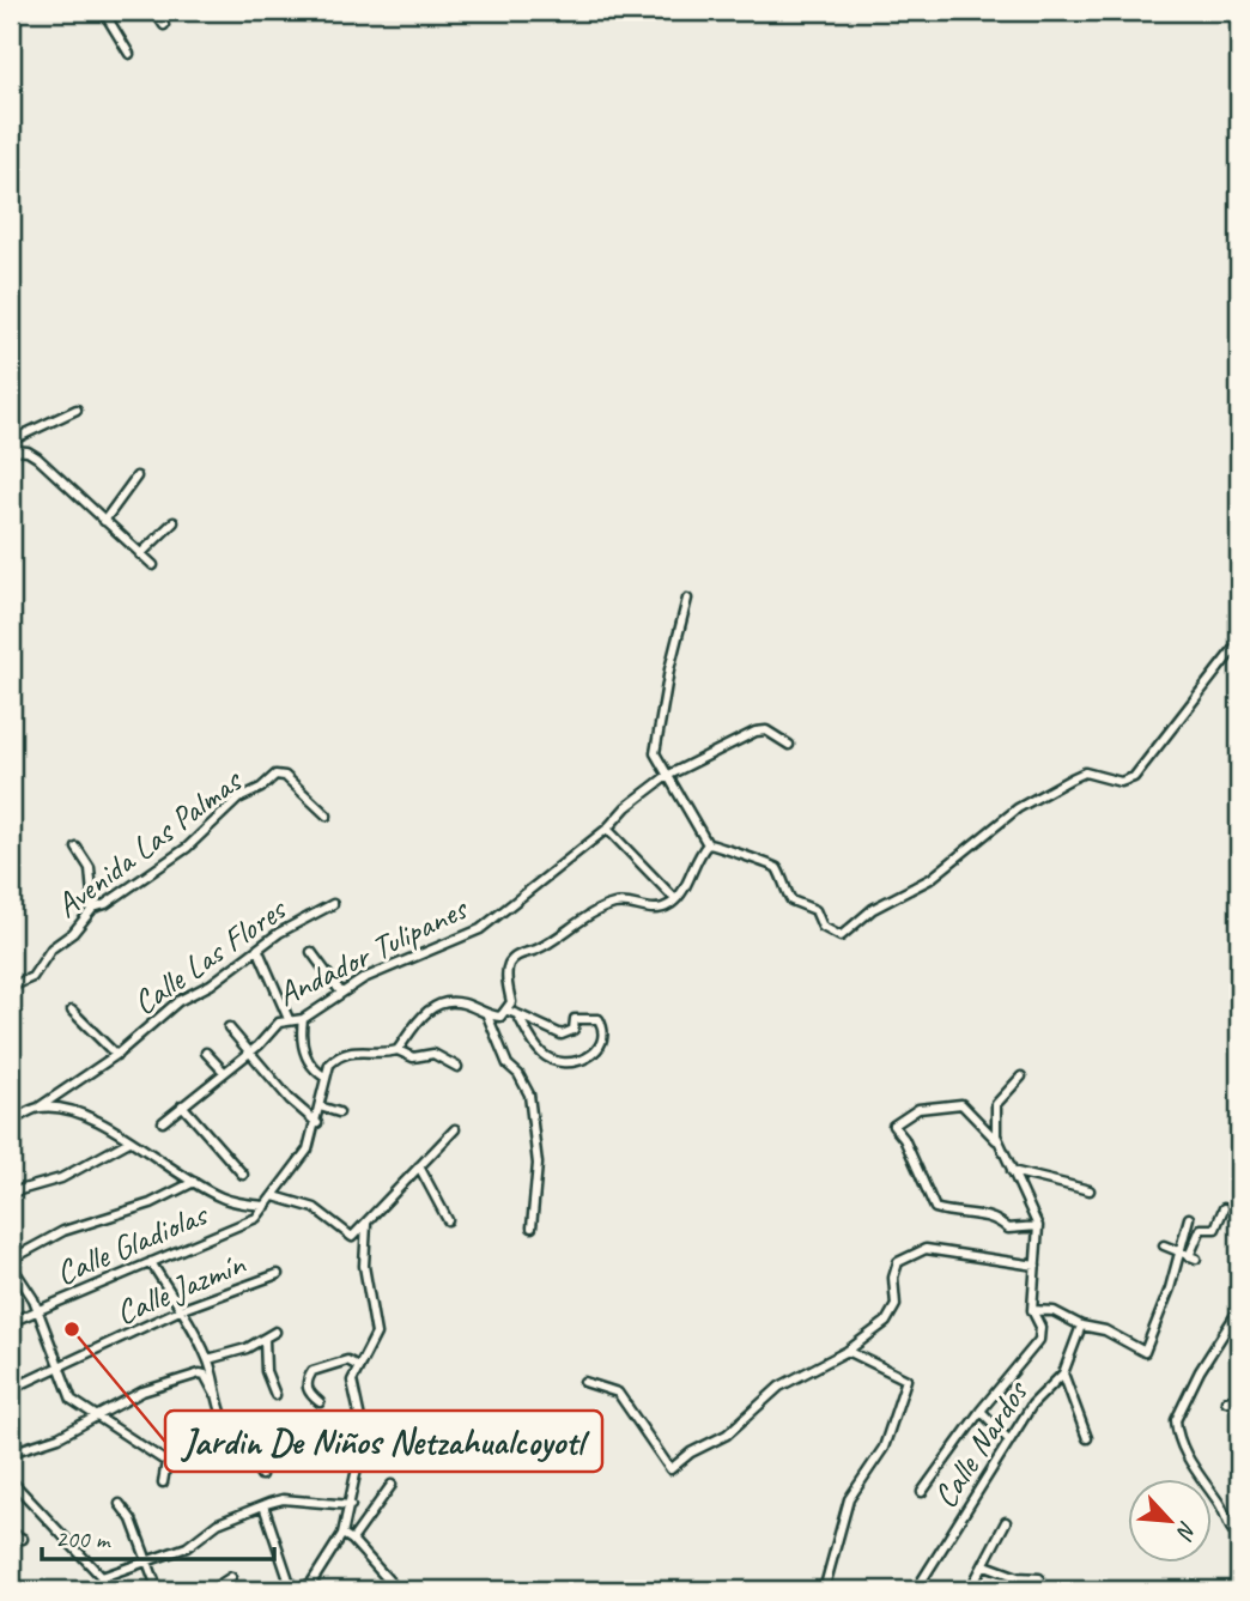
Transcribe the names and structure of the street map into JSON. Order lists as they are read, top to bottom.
{
  "streets": {
    "street": [
      "Avenida Las Palmas",
      "Andador Tulipanes",
      "Calle Las Flores",
      "Calle Gladiolas",
      "Calle Jazmín",
      "Calle Nardos"
    ]
  },
  "places": ["Jardin De Niños Netzahualcoyotl"],
  "scale_bar": "200 m",
  "north": "bottom right"
}
